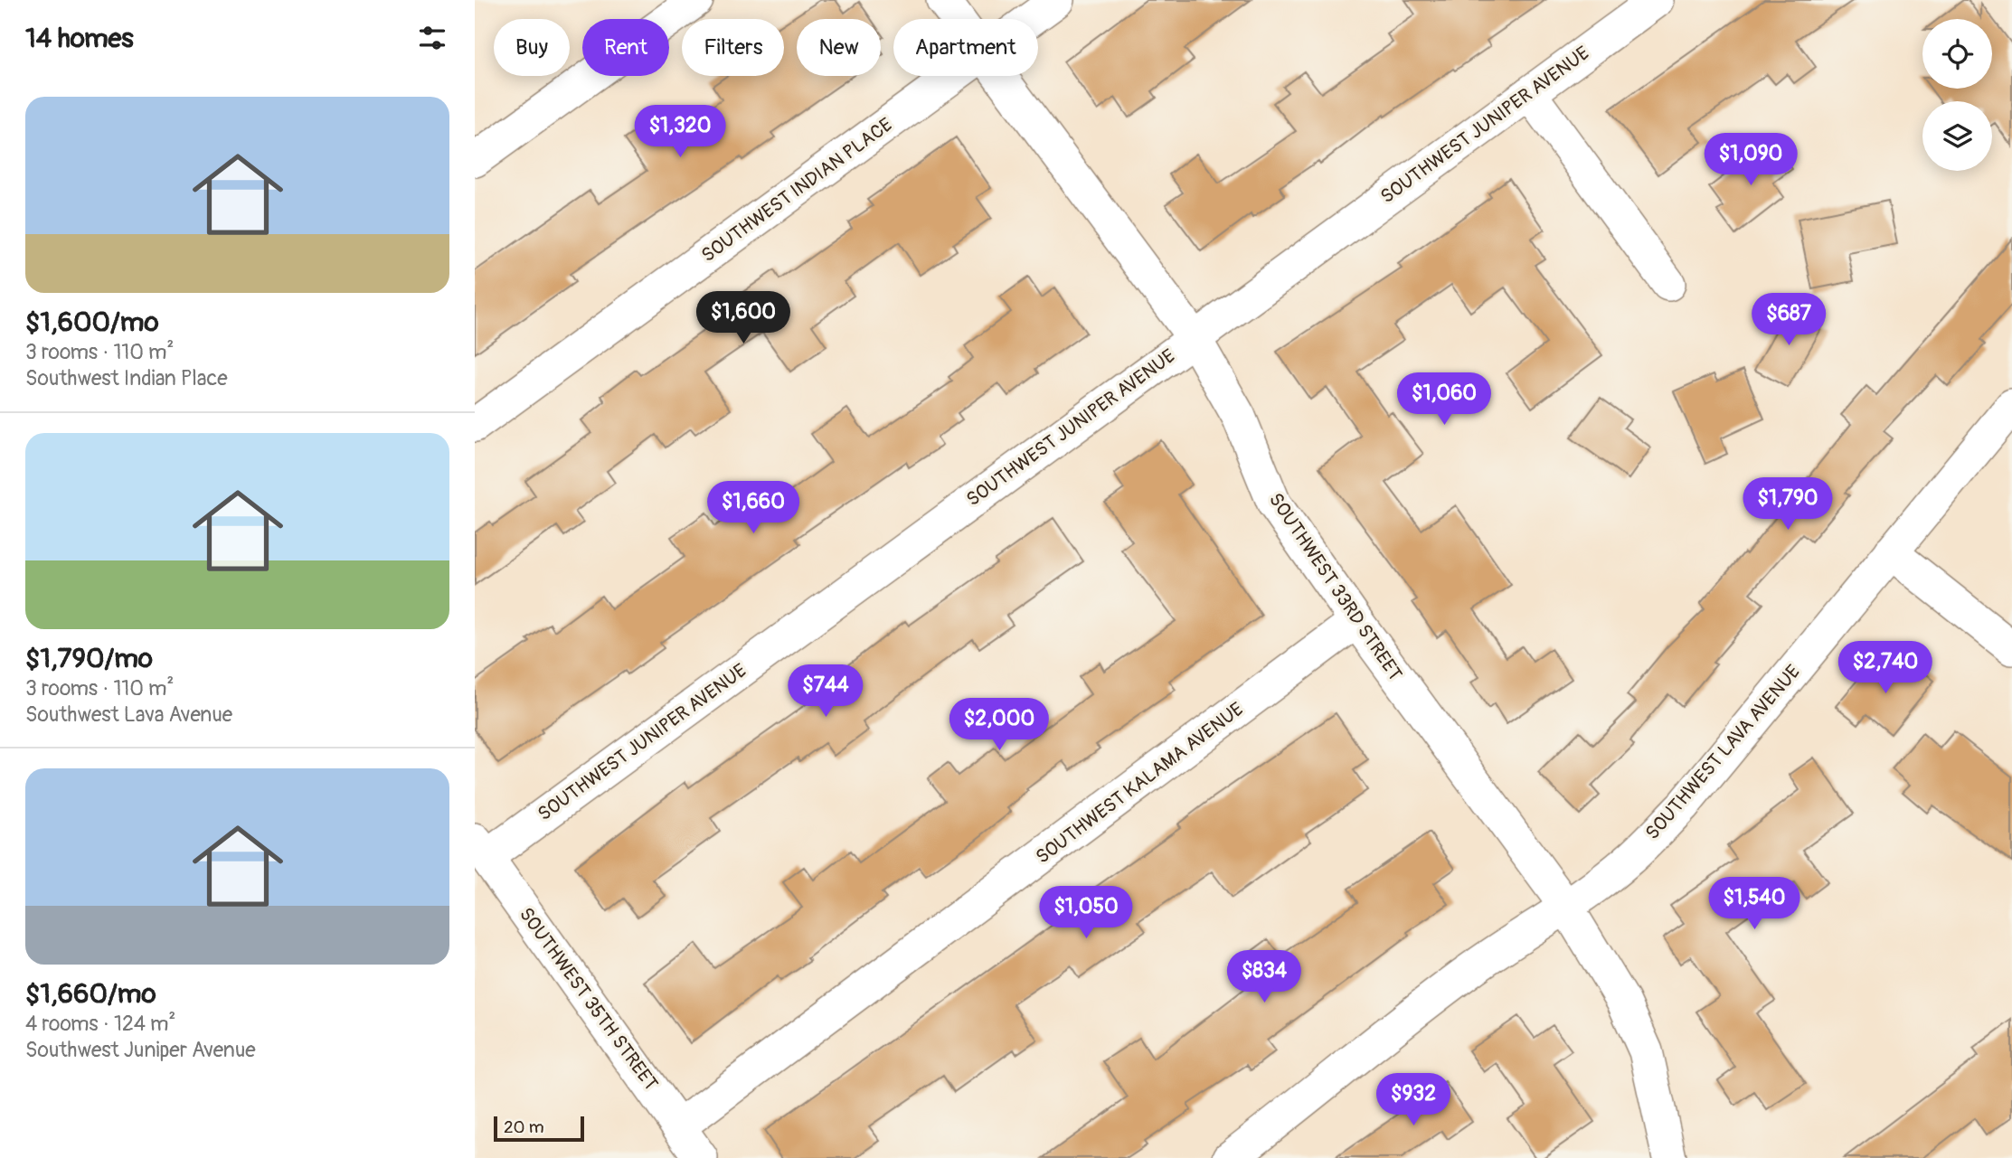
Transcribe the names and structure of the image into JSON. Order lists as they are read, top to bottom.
{
  "streets": {
    "street": [
      "SOUTHWEST JUNIPER AVENUE",
      "SOUTHWEST INDIAN PLACE",
      "SOUTHWEST 33RD STREET",
      "SOUTHWEST LAVA AVENUE",
      "SOUTHWEST KALAMA AVENUE",
      "SOUTHWEST 35TH STREET"
    ]
  },
  "crossings": [
    ["SOUTHWEST JUNIPER AVENUE", "SOUTHWEST 33RD STREET"],
    ["SOUTHWEST JUNIPER AVENUE", "SOUTHWEST 35TH STREET"],
    ["SOUTHWEST 33RD STREET", "SOUTHWEST LAVA AVENUE"],
    ["SOUTHWEST 33RD STREET", "SOUTHWEST KALAMA AVENUE"],
    ["SOUTHWEST KALAMA AVENUE", "SOUTHWEST 35TH STREET"]
  ],
  "scale_bar": "20 m",
  "page": {
    "heading": "14 homes",
    "chip": [
      "Buy",
      "Rent",
      "Filters",
      "New",
      "Apartment"
    ],
    "list": [
      {
        "name": "$1,600/mo",
        "note": "3 rooms · 110 m² · Southwest Indian Place"
      },
      {
        "name": "$1,790/mo",
        "note": "3 rooms · 110 m² · Southwest Lava Avenue"
      },
      {
        "name": "$1,660/mo",
        "note": "4 rooms · 124 m² · Southwest Juniper Avenue"
      }
    ],
    "price": [
      "$1,320",
      "$1,090",
      "$1,600",
      "$687",
      "$1,060",
      "$1,790",
      "$1,660",
      "$2,740",
      "$744",
      "$2,000",
      "$1,540",
      "$1,050",
      "$834",
      "$932"
    ],
    "scale": "20 m"
  }
}
